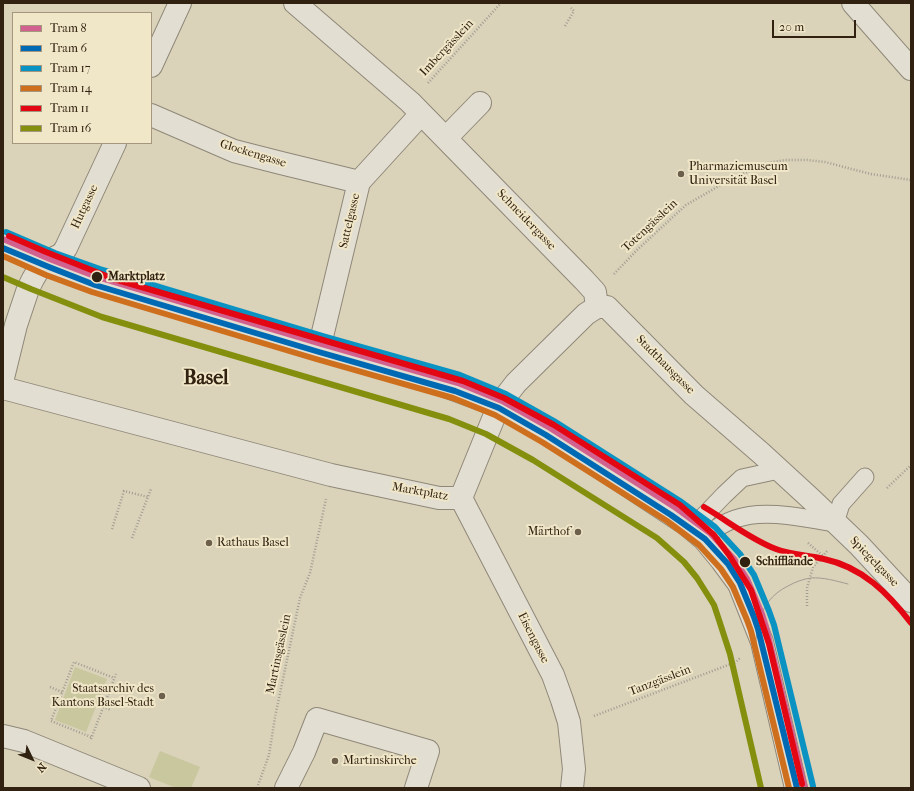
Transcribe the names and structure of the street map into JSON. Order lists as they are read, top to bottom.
{
  "streets": {
    "street": [
      "Glockengasse",
      "Hutgasse",
      "Schneidergasse",
      "Sattelgasse",
      "Stadthausgasse",
      "Marktplatz",
      "Spiegelgasse",
      "Eisengasse"
    ],
    "path": [
      "Imbergässlein",
      "Totengässlein",
      "Martinsgässlein",
      "Tanzgässlein"
    ]
  },
  "crossings": [
    ["Glockengasse", "Sattelgasse"],
    ["Schneidergasse", "Sattelgasse"],
    ["Schneidergasse", "Totengässlein"],
    ["Schneidergasse", "Stadthausgasse"],
    ["Totengässlein", "Stadthausgasse"],
    ["Stadthausgasse", "Spiegelgasse"],
    ["Marktplatz", "Eisengasse"]
  ],
  "districts": ["Basel"],
  "places": [
    "Pharmaziemuseum Universität Basel",
    "Marktplatz",
    "Märthof",
    "Rathaus Basel",
    "Schifflände",
    "Staatsarchiv des Kantons Basel-Stadt",
    "Martinskirche"
  ],
  "lines": [
    "tram line 17",
    "tram line 11",
    "tram line 8",
    "tram line 6",
    "tram line 14",
    "tram line 16"
  ],
  "legend": [
    "Tram 8",
    "Tram 6",
    "Tram 17",
    "Tram 14",
    "Tram 11",
    "Tram 16"
  ],
  "scale_bar": "20 m",
  "north": "bottom right"
}
